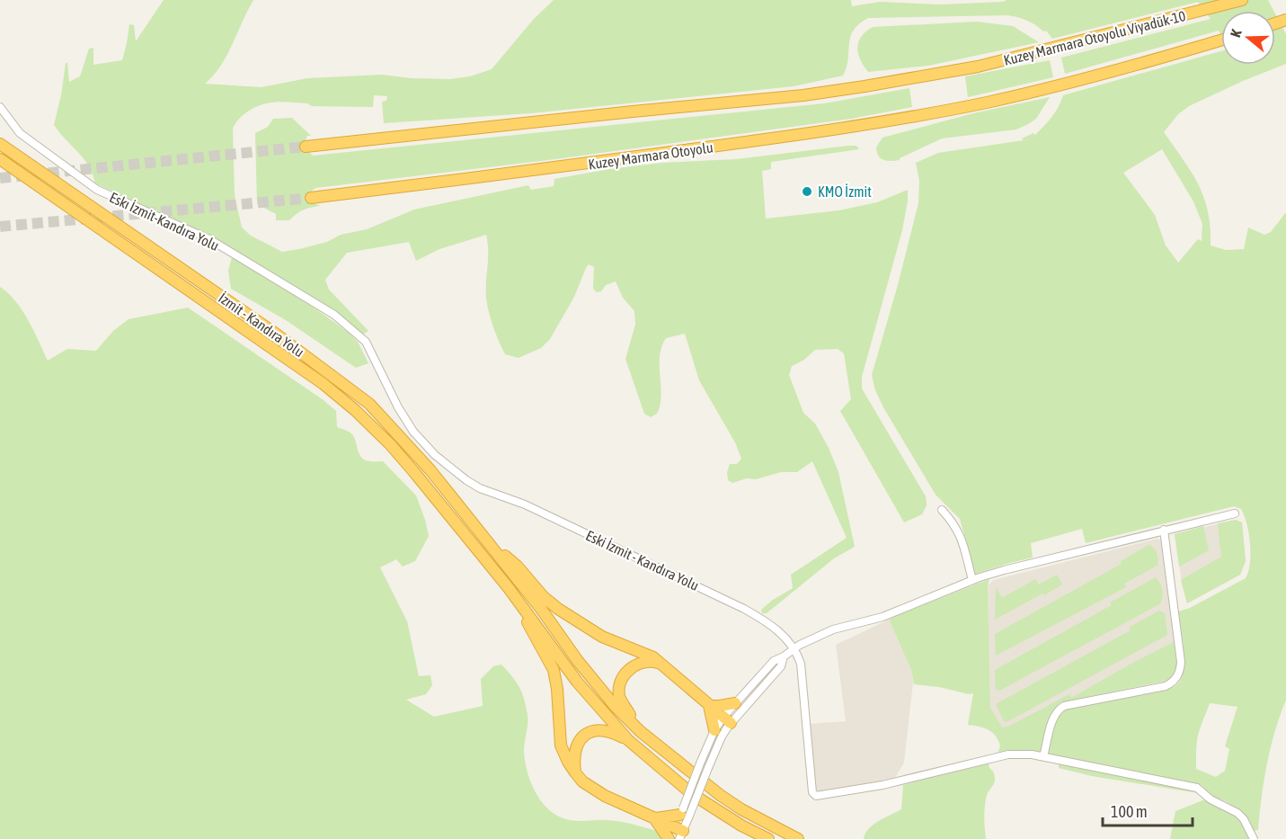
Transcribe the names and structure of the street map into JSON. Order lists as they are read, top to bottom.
{
  "streets": {
    "highway": ["Kuzey Marmara Otoyolu Viyadük-10", "Kuzey Marmara Otoyolu", "İzmit - Kandıra Yolu"],
    "street": ["Eskı İzmit-Kandıra Yolu", "Eski İzmit - Kandıra Yolu"]
  },
  "crossings": [
    ["Eskı İzmit-Kandıra Yolu", "Eski İzmit - Kandıra Yolu"]
  ],
  "places": ["KMO İzmit"],
  "scale_bar": "100 m",
  "north": "left"
}
